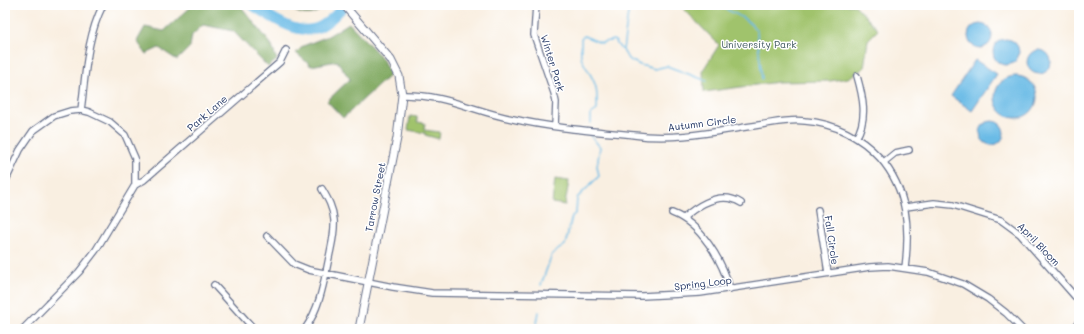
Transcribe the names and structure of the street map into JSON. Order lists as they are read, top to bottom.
{
  "streets": {
    "main road": ["Tarrow Street"],
    "street": [
      "Winter Park",
      "Park Lane",
      "Autumn Circle",
      "Fall Circle",
      "April Bloom",
      "Spring Loop"
    ]
  },
  "crossings": [
    ["Winter Park", "Autumn Circle"],
    ["Autumn Circle", "Tarrow Street"],
    ["Autumn Circle", "April Bloom"],
    ["Autumn Circle", "Spring Loop"],
    ["Tarrow Street", "Spring Loop"],
    ["Fall Circle", "Spring Loop"]
  ],
  "parks": ["University Park"]
}
